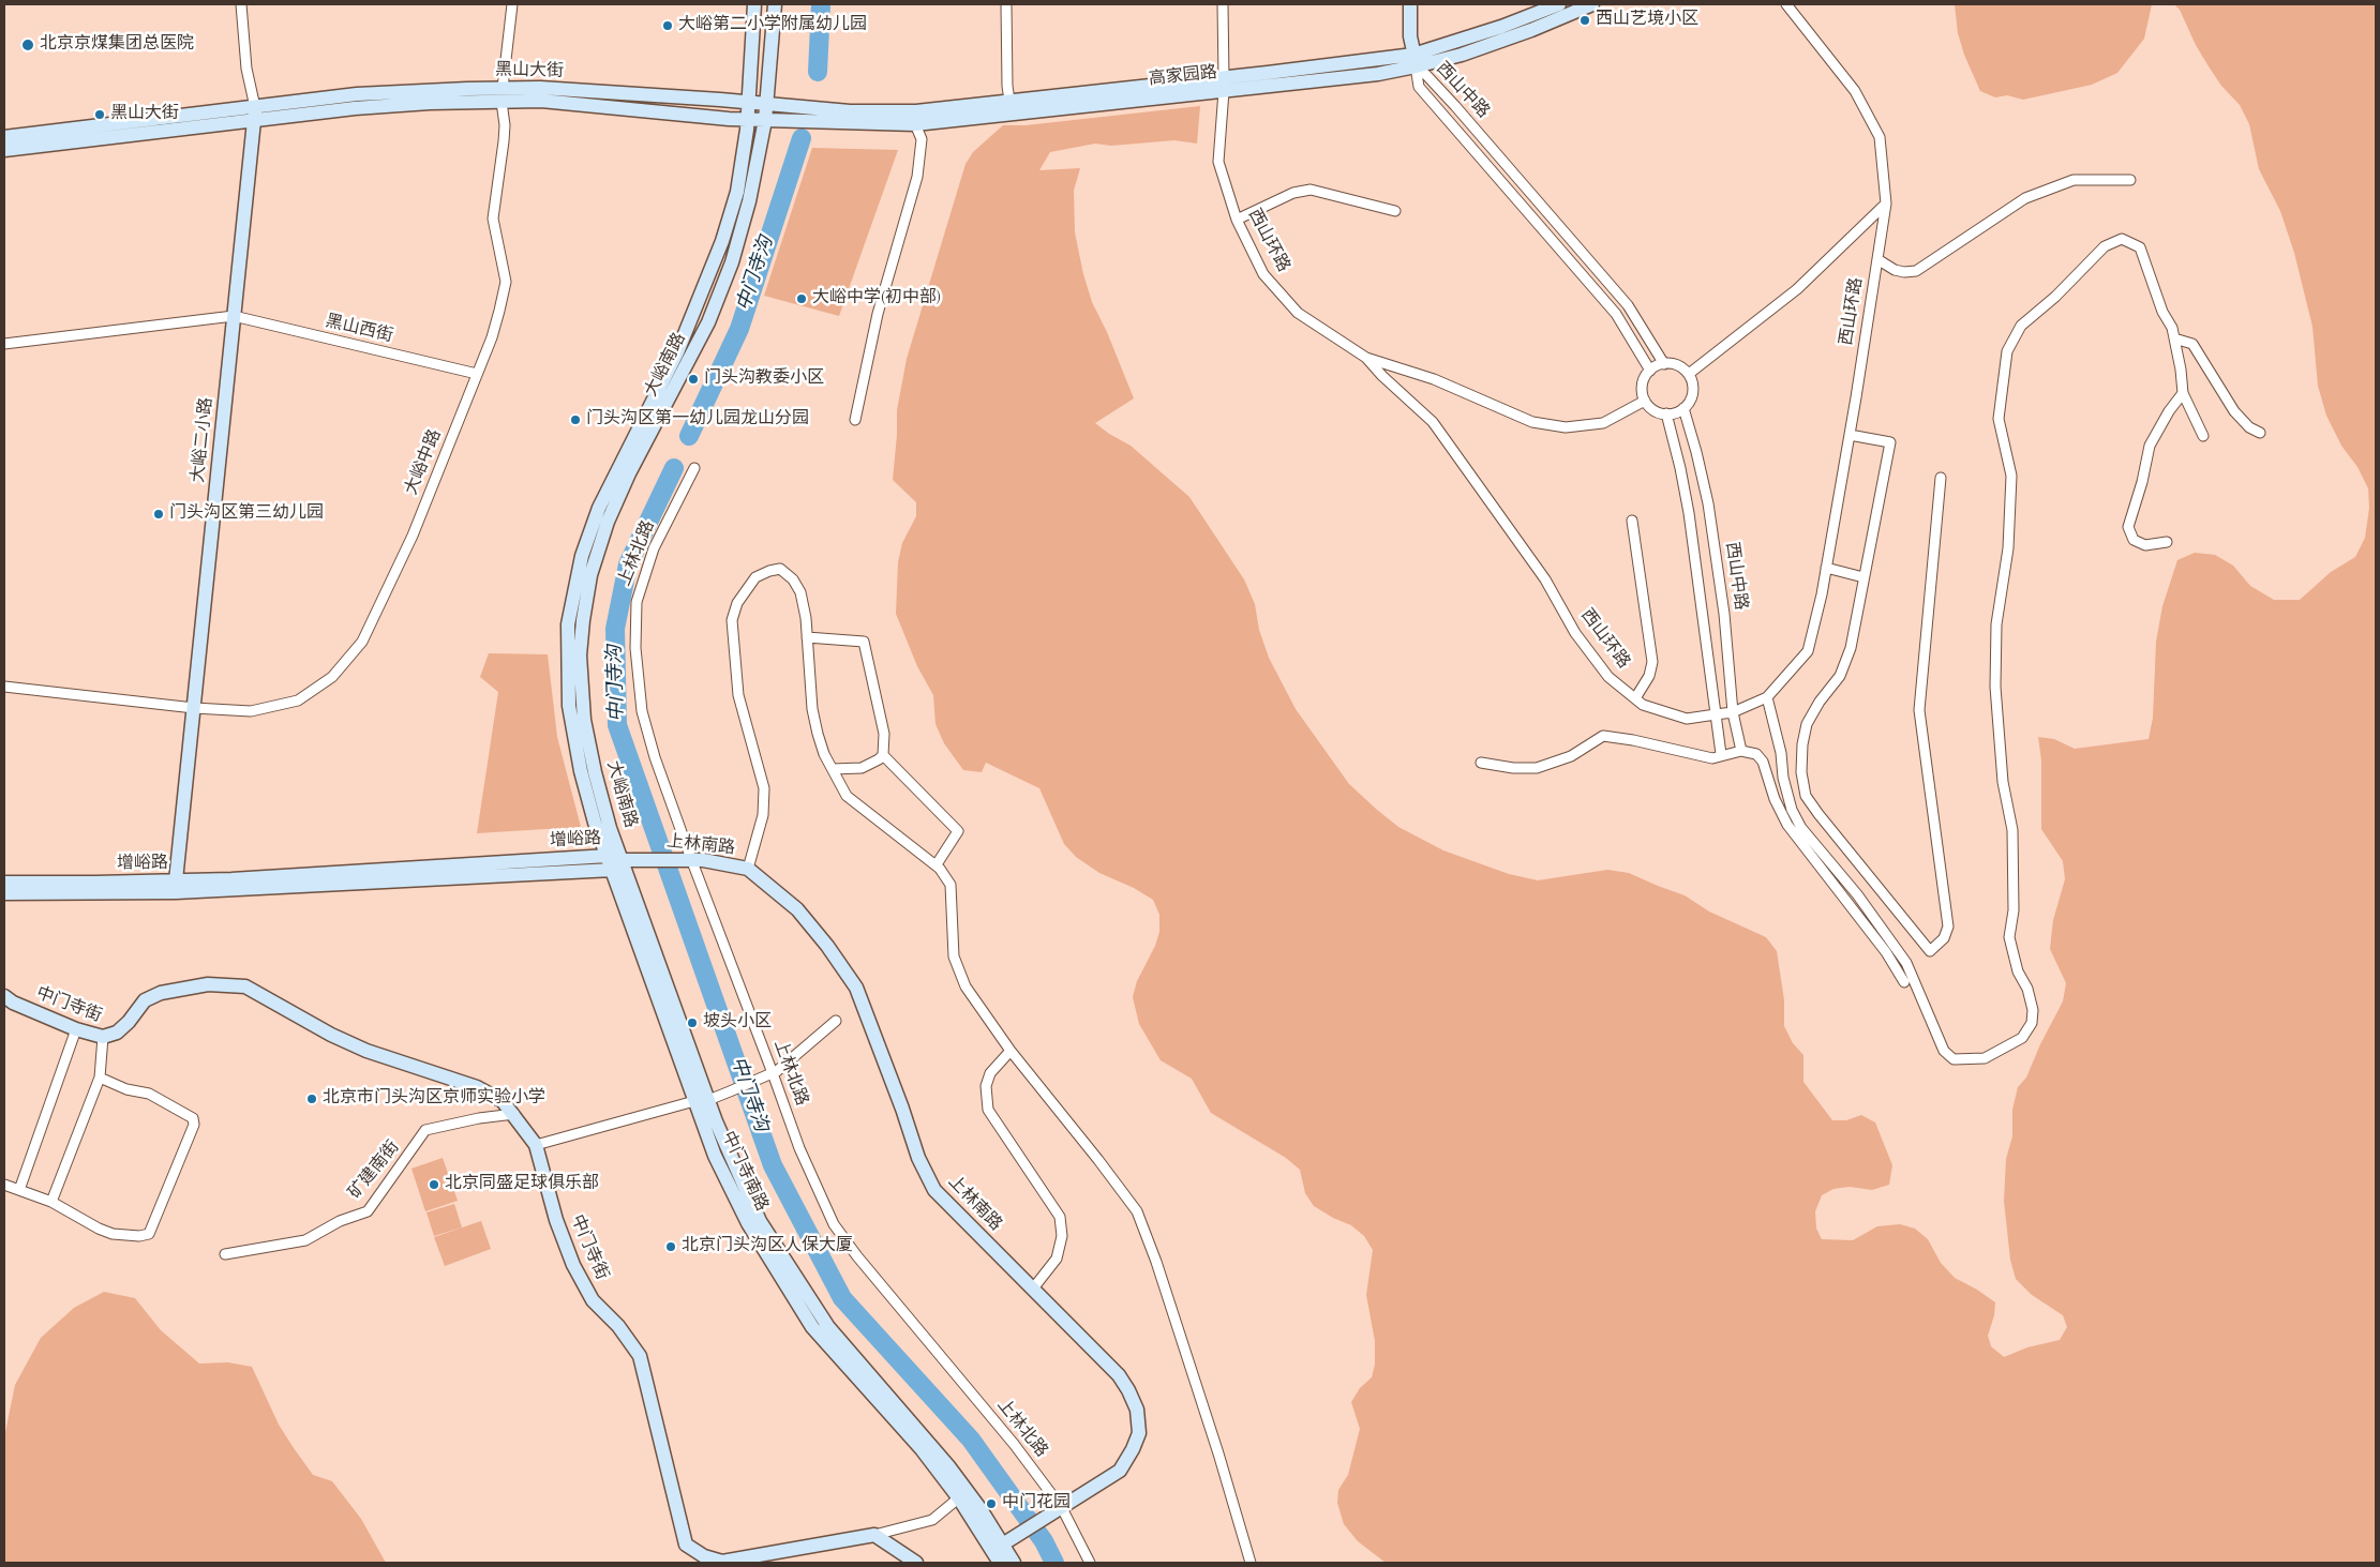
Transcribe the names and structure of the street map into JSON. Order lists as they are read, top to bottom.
{
  "streets": {
    "main road": [
      "黑山大街",
      "高家园路",
      "大峪南路",
      "大峪二小路",
      "增峪路",
      "上林南路",
      "中门寺街",
      "中门寺南路"
    ],
    "street": [
      "西山中路",
      "西山环路",
      "黑山西街",
      "大峪中路",
      "上林北路",
      "矿建南街"
    ]
  },
  "crossings": [
    ["黑山大街", "高家园路"],
    ["黑山大街", "大峪南路"],
    ["黑山大街", "大峪二小路"],
    ["黑山大街", "大峪中路"],
    ["高家园路", "西山中路"],
    ["高家园路", "西山环路"],
    ["高家园路", "大峪南路"],
    ["西山中路", "西山环路"],
    ["黑山西街", "大峪二小路"],
    ["黑山西街", "大峪中路"],
    ["大峪南路", "增峪路"],
    ["大峪南路", "上林南路"],
    ["大峪南路", "中门寺南路"],
    ["大峪二小路", "大峪中路"],
    ["大峪二小路", "增峪路"],
    ["上林北路", "上林南路"],
    ["增峪路", "上林南路"],
    ["增峪路", "中门寺南路"],
    ["上林南路", "中门寺南路"],
    ["中门寺街", "矿建南街"]
  ],
  "water": ["中门寺沟"],
  "places": [
    "西山艺境小区",
    "大峪第二小学附属幼儿园",
    "北京京煤集团总医院",
    "黑山大街",
    "大峪中学(初中部)",
    "门头沟教委小区",
    "门头沟区第一幼儿园龙山分园",
    "门头沟区第三幼儿园",
    "坡头小区",
    "北京市门头沟区京师实验小学",
    "北京同盛足球俱乐部",
    "北京门头沟区人保大厦",
    "中门花园"
  ]
}
